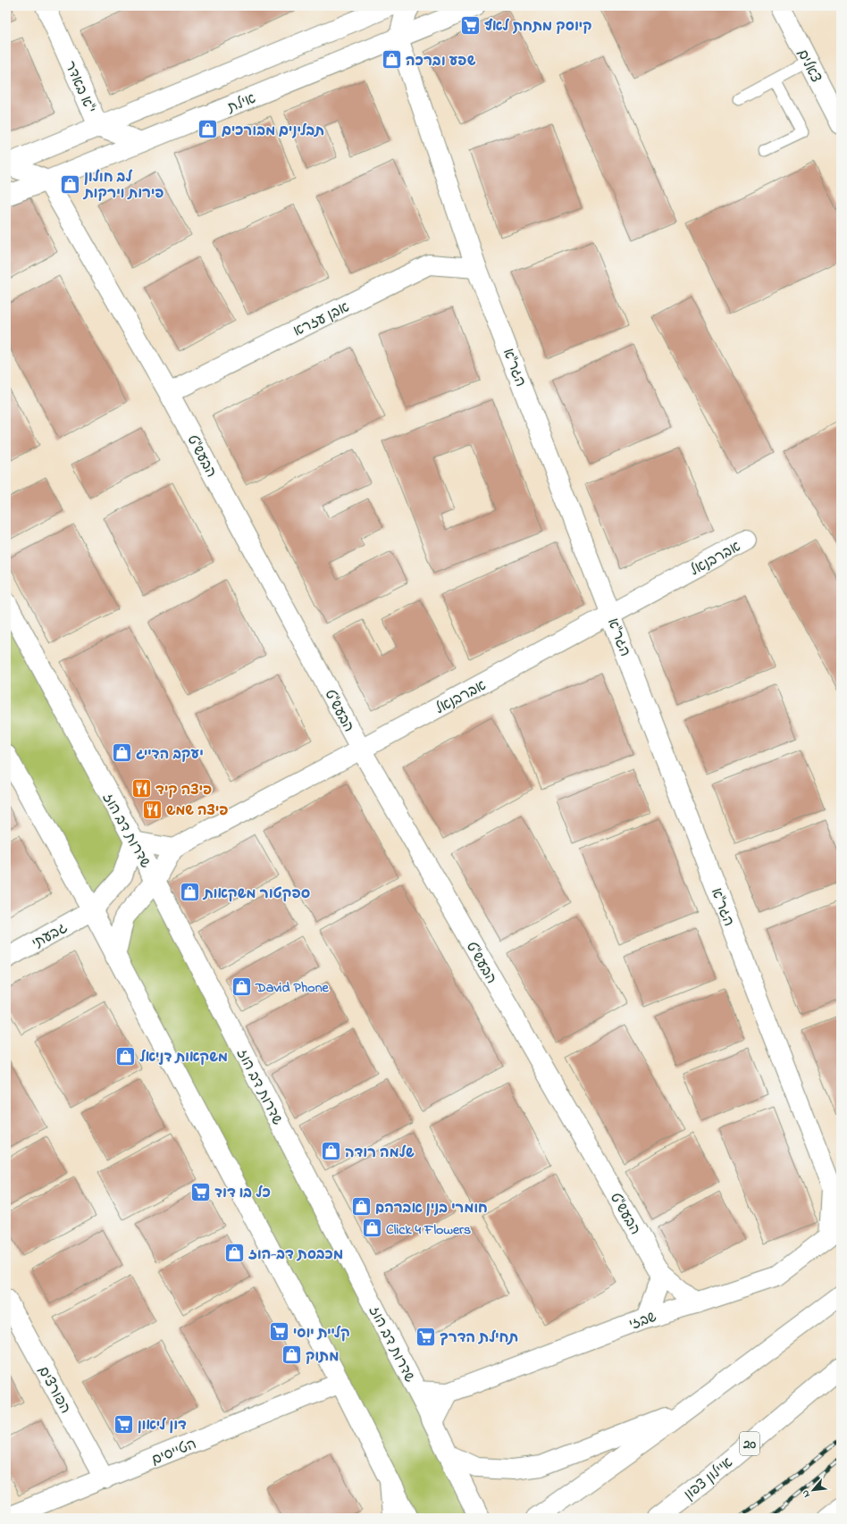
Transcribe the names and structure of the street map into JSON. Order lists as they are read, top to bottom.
{
  "streets": {
    "main road": [
      "צאלים",
      "י\"א באדר",
      "אילת",
      "אבן עזרא",
      "הגר\"א",
      "הבעש\"ט",
      "אברבנאל",
      "שדרות דב הוז",
      "גבעתי",
      "שבזי",
      "הפורצים",
      "20",
      "הטייסים",
      "איילון צפון"
    ]
  },
  "crossings": [
    ["י\"א באדר", "אילת"],
    ["אילת", "הגר\"א"],
    ["אילת", "הבעש\"ט"],
    ["אבן עזרא", "הגר\"א"],
    ["אבן עזרא", "הבעש\"ט"],
    ["הגר\"א", "אברבנאל"],
    ["הגר\"א", "שבזי"],
    ["הבעש\"ט", "אברבנאל"],
    ["הבעש\"ט", "שבזי"],
    ["שדרות דב הוז", "גבעתי"],
    ["שדרות דב הוז", "שבזי"],
    ["הפורצים", "הטייסים"]
  ],
  "places": {
    "supermarket": [
      "קיוסק מתחת לאף",
      "כל בו דוד",
      "קליית יוסי",
      "תחילת הדרך",
      "דון ליאון"
    ],
    "shop": [
      "שפע וברכה",
      "תבלינים מבורכים",
      "לב חולון פירות וירקות",
      "יעקב הדייג",
      "ספקטור משקאות",
      "David Phone",
      "משקאות דניאל",
      "שלמה רודה",
      "חומרי בנין אברהם",
      "Click 4 Flowers",
      "מכבסת דב-הוז",
      "מתוק"
    ],
    "restaurant": ["פיצה קיד", "פיצה שמש"]
  },
  "north": "bottom left"
}
